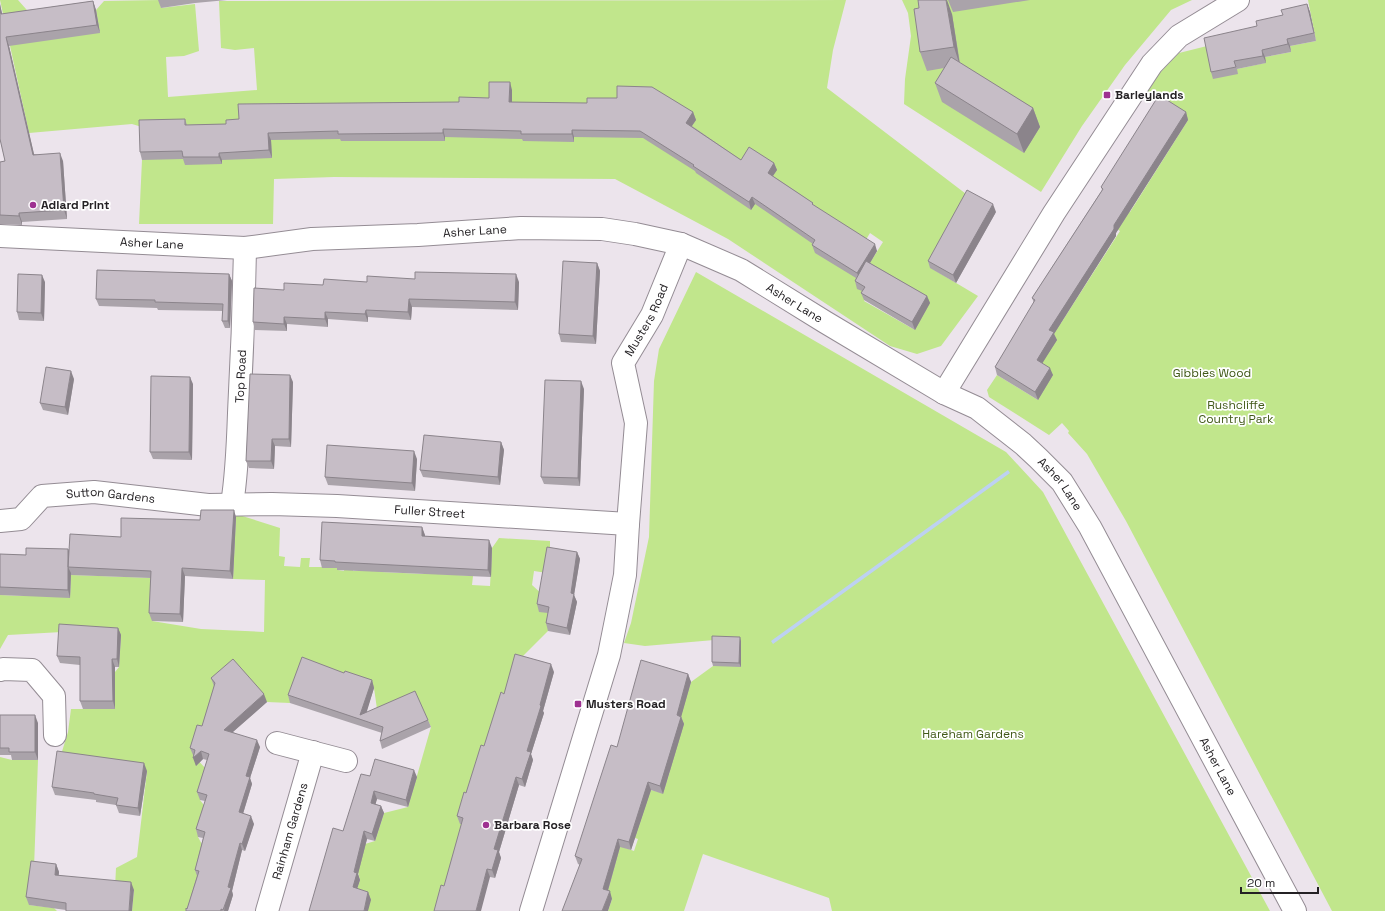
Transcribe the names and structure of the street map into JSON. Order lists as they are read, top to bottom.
{
  "streets": {
    "street": [
      "Asher Lane",
      "Musters Road",
      "Top Road",
      "Sutton Gardens",
      "Fuller Street",
      "Rainham Gardens"
    ]
  },
  "crossings": [
    ["Asher Lane", "Musters Road"],
    ["Asher Lane", "Top Road"],
    ["Musters Road", "Fuller Street"],
    ["Top Road", "Sutton Gardens"],
    ["Top Road", "Fuller Street"],
    ["Sutton Gardens", "Fuller Street"]
  ],
  "parks": ["Gibbies Wood", "Rushcliffe Country Park", "Hareham Gardens"],
  "places": {
    "transit": ["Barleylands", "Musters Road"],
    "other": ["Adlard Print", "Barbara Rose"]
  },
  "scale_bar": "20 m"
}
